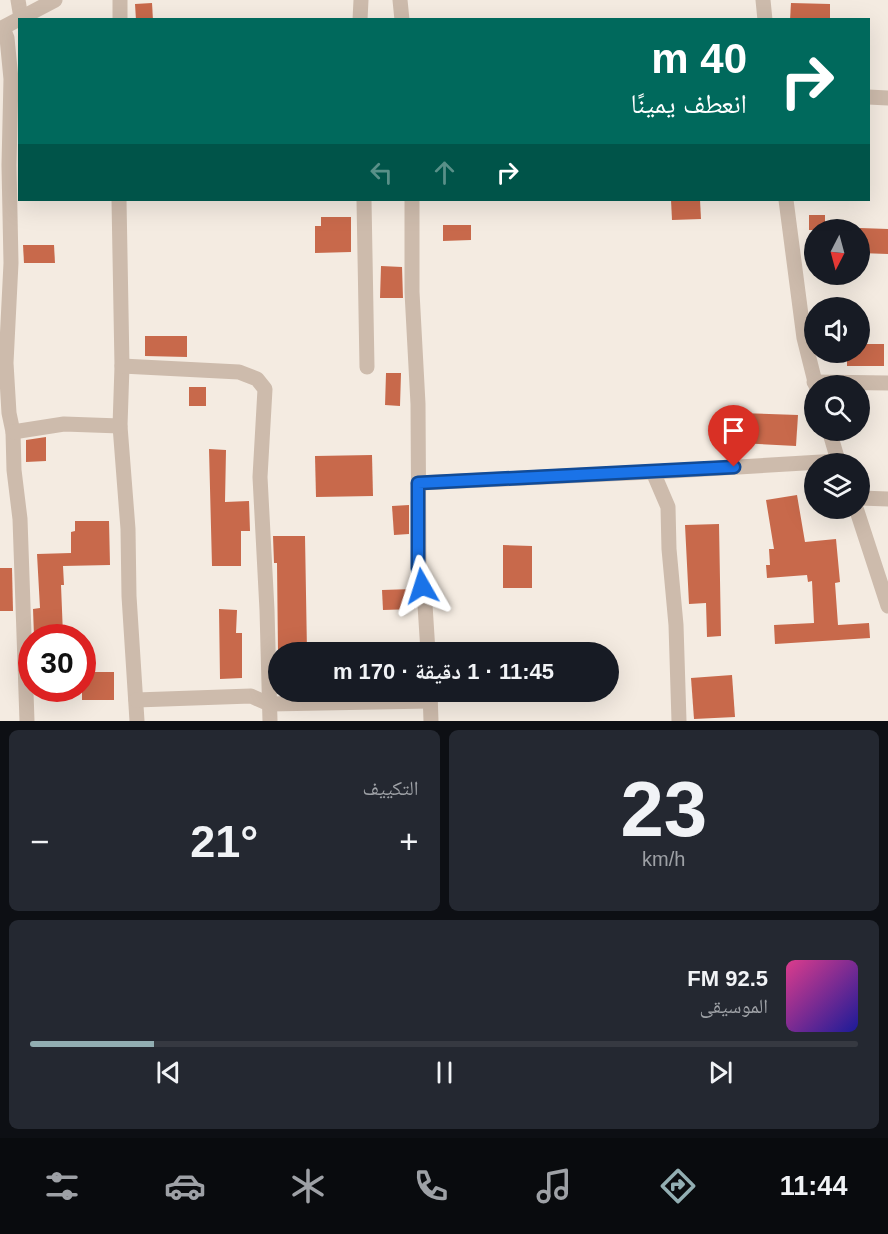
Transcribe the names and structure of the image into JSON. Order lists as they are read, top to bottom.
{
  "north": "bottom",
  "page": {
    "turn": ["40 m", "انعطف يمينًا"],
    "limit": "30",
    "trip": "11:45 · 1 دقيقة · 170 m",
    "tile": [
      ["23", "km/h"],
      "التكييف"
    ],
    "heat": ["−", "21°", "+"],
    "song": ["92.5 FM", "الموسيقى"],
    "tabs": "11:44"
  }
}
